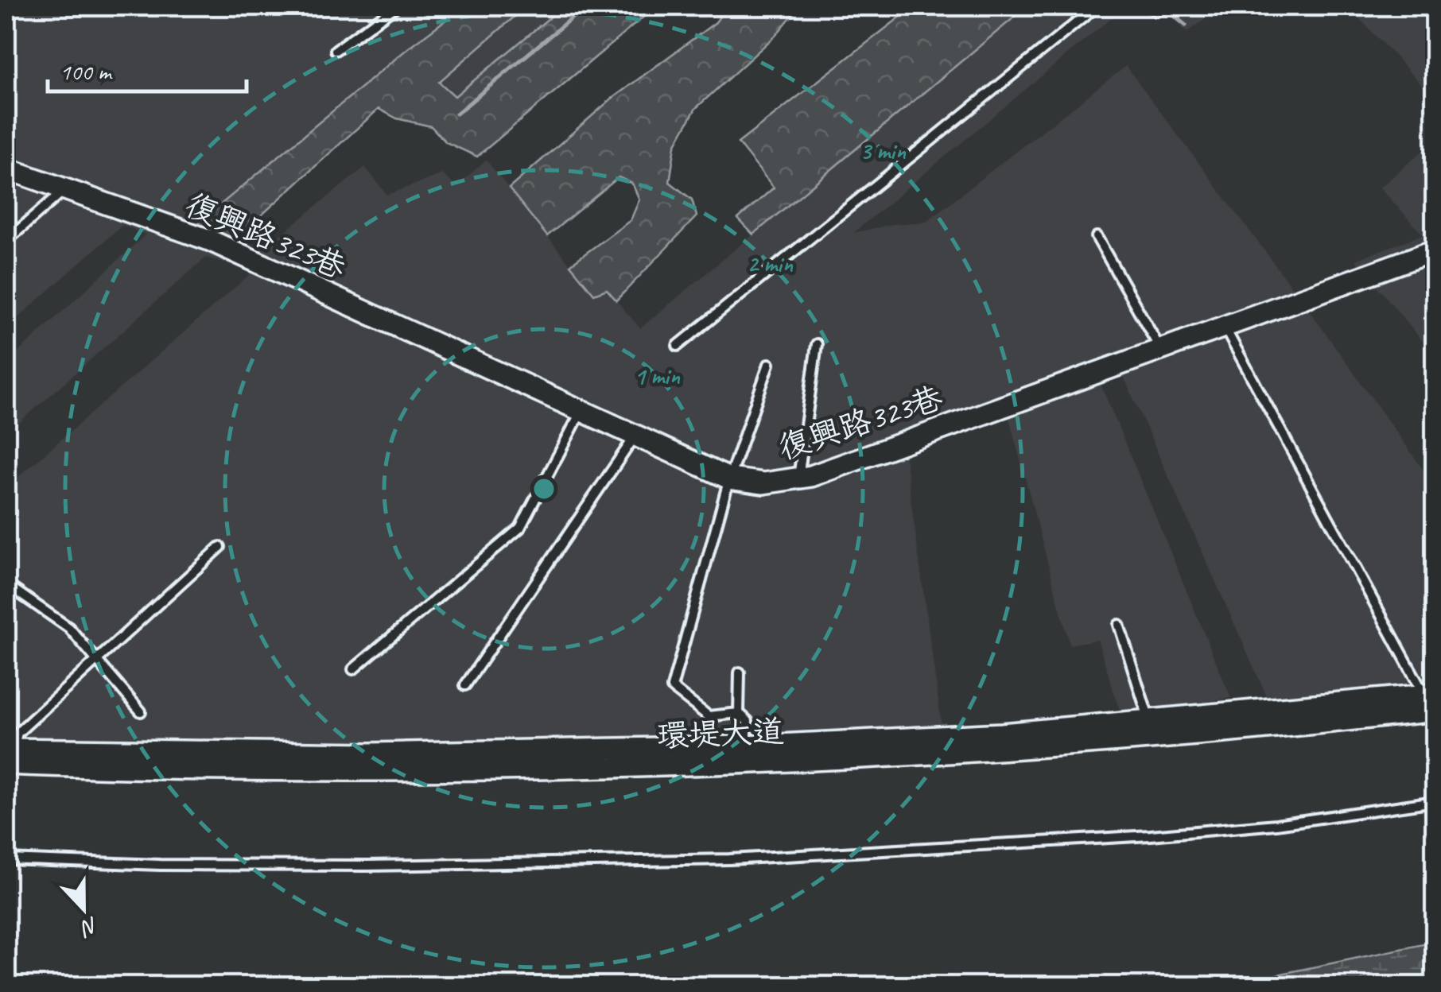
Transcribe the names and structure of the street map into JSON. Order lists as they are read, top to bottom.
{
  "streets": {
    "street": ["復興路323巷", "環堤大道"]
  },
  "scale_bar": "100 m",
  "north": "bottom",
  "rings": ["3 min", "2 min", "1 min"]
}
